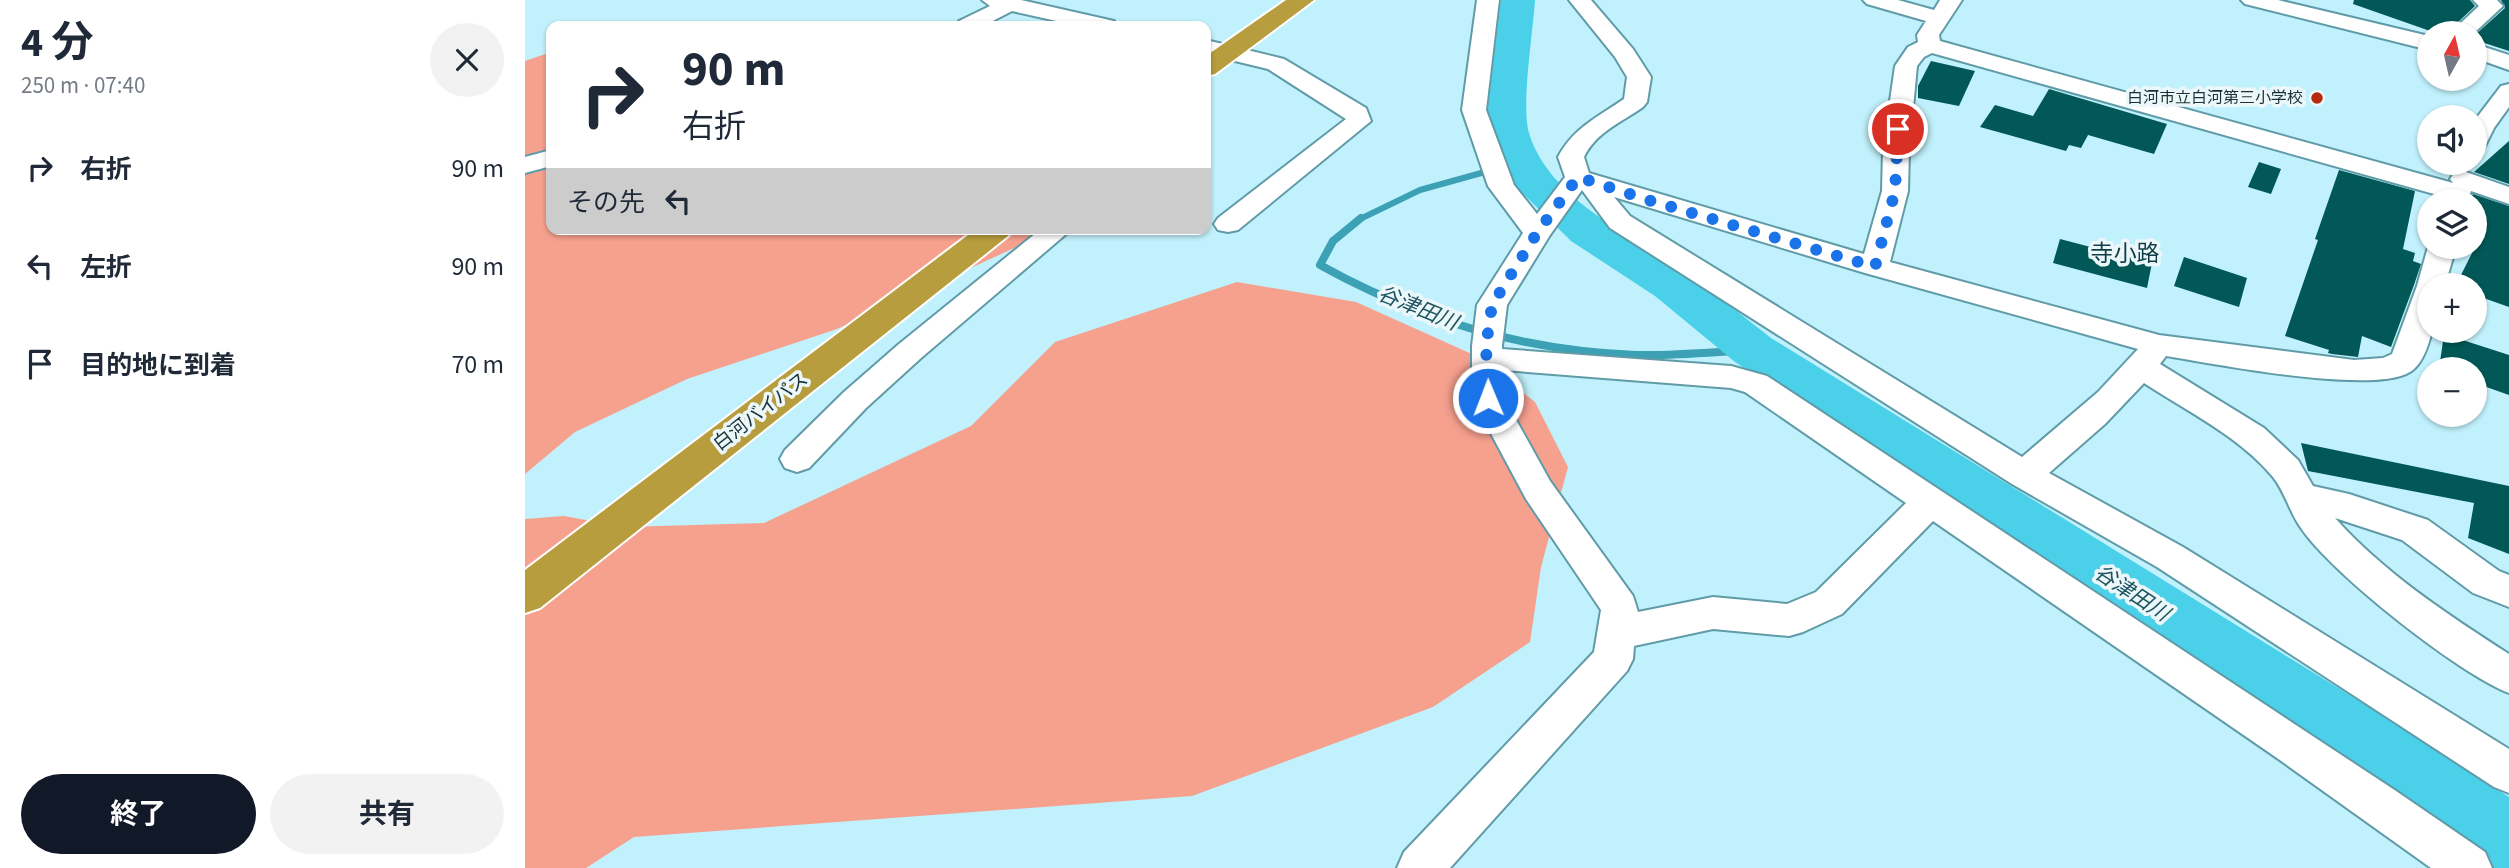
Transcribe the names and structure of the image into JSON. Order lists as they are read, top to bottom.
{
  "streets": {
    "highway": ["白河バイパス"]
  },
  "districts": ["寺小路"],
  "water": ["谷津田川"],
  "places": ["白河市立白河第三小学校"],
  "north": "top",
  "page": {
    "heading": ["4 分", "250 m · 07:40"],
    "map_buttons": ["+", "−"],
    "turn": ["90 m", "右折"],
    "list": [
      {
        "name": "右折",
        "value": "90 m"
      },
      {
        "name": "左折",
        "value": "90 m"
      },
      {
        "name": "目的地に到着",
        "value": "70 m"
      }
    ],
    "then": "その先",
    "buttons": ["終了", "共有"]
  }
}
